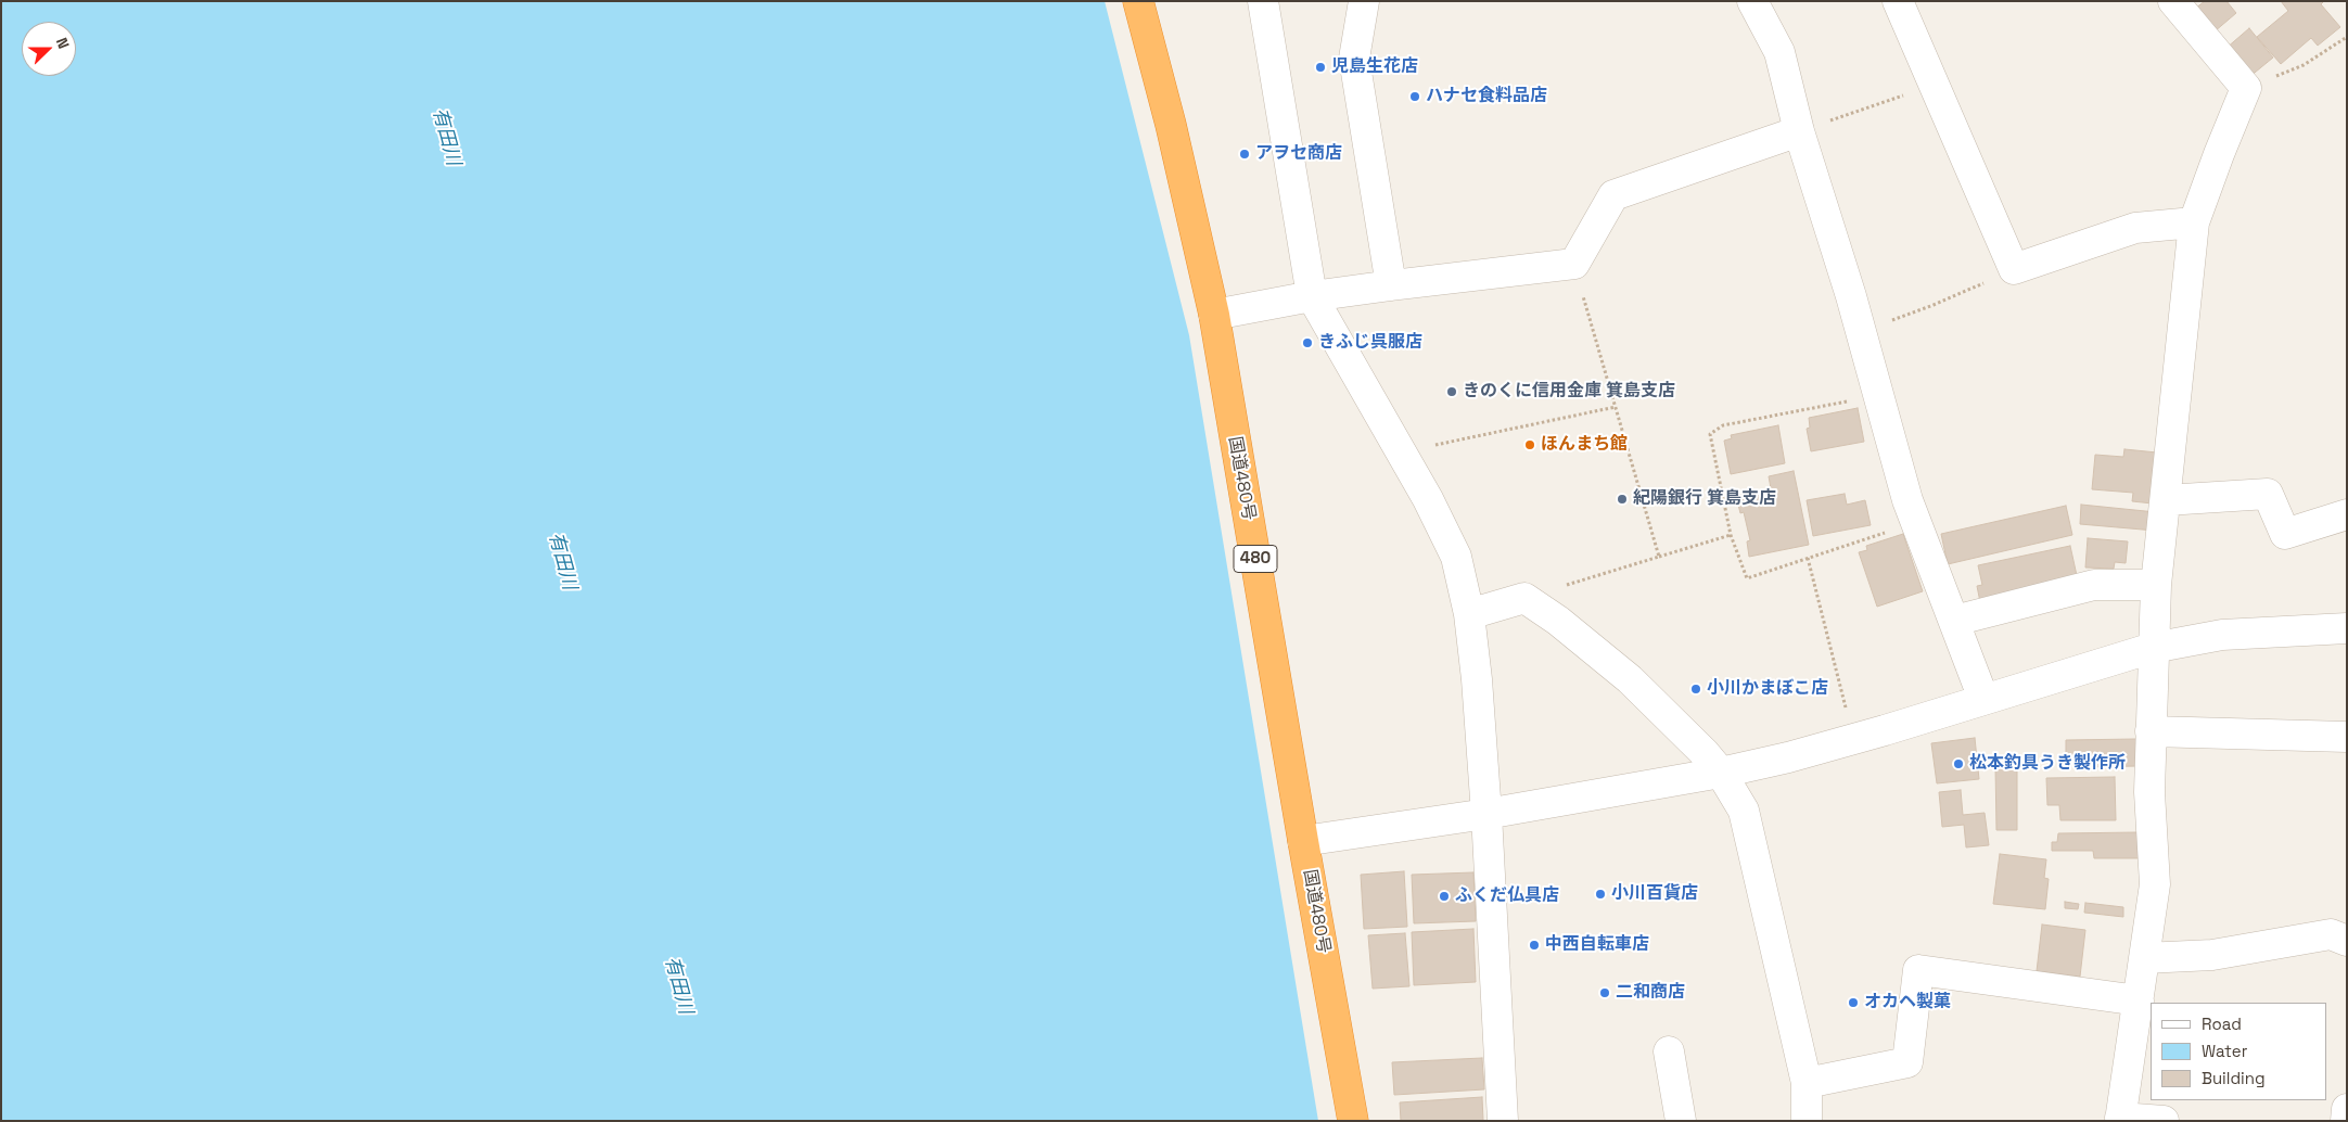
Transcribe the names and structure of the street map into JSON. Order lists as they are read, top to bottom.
{
  "streets": {
    "highway": ["国道480号", "480"]
  },
  "water": ["有田川"],
  "places": [
    "児島生花店",
    "ハナセ食料品店",
    "アヲセ商店",
    "きふじ呉服店",
    "きのくに信用金庫 箕島支店",
    "ほんまち館",
    "紀陽銀行 箕島支店",
    "小川かまぼこ店",
    "松本釣具うき製作所",
    "小川百貨店",
    "ふくだ仏具店",
    "中西自転車店",
    "二和商店",
    "オカヘ製菓"
  ],
  "legend": ["Road", "Water", "Building"],
  "north": "right"
}
